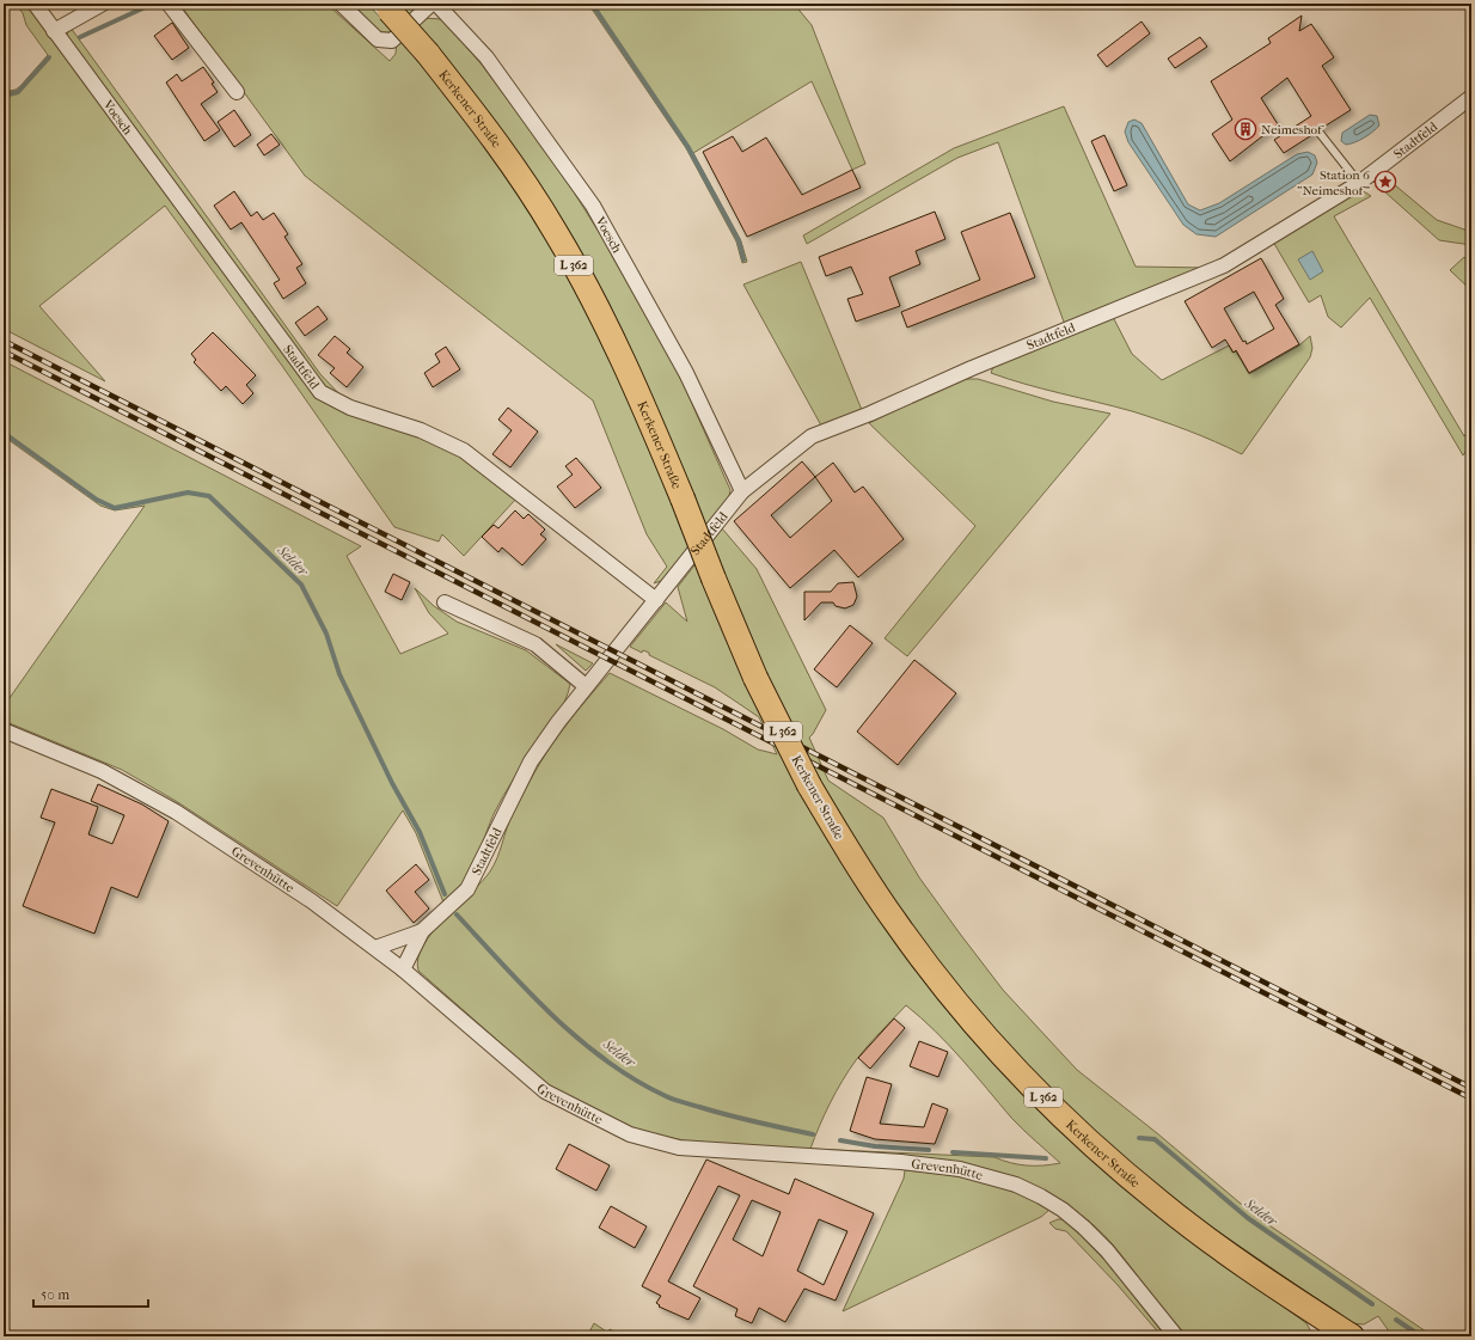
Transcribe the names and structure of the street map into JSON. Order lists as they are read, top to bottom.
{
  "streets": {
    "main road": ["Kerkener Straße", "L 362"],
    "street": ["Voesch", "Stadtfeld", "Grevenhütte"]
  },
  "crossings": [
    ["Voesch", "Stadtfeld"],
    ["Stadtfeld", "Grevenhütte"]
  ],
  "water": ["Selder"],
  "places": {
    "building": ["Neimeshof"],
    "place": ["Station 6 \"Neimeshof\""]
  },
  "scale_bar": "50 m"
}
